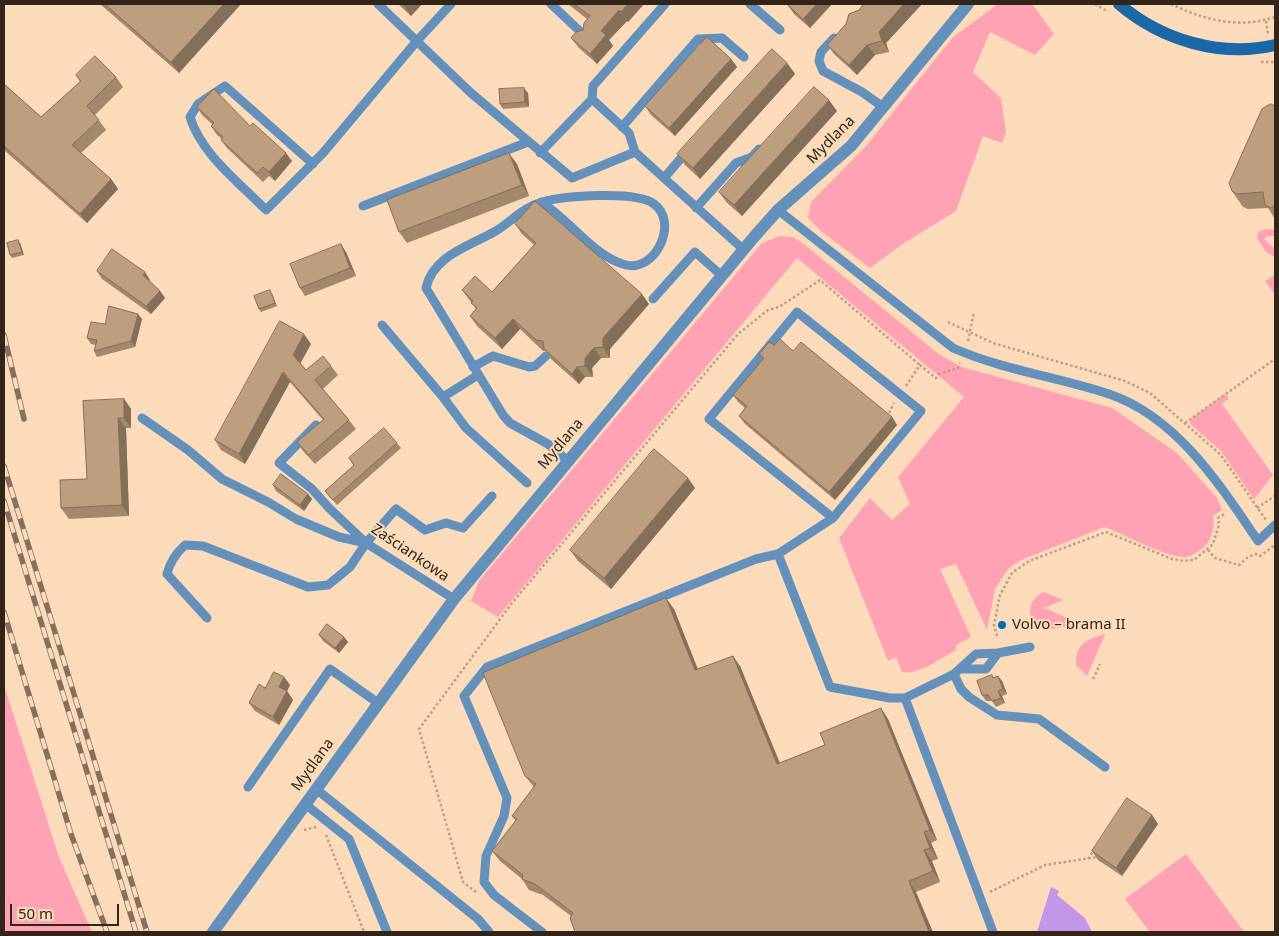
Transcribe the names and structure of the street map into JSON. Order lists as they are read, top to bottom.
{
  "streets": {
    "street": ["Mydlana"],
    "lane": ["Zaściankowa"]
  },
  "crossings": [
    ["Mydlana", "Zaściankowa"]
  ],
  "places": ["Volvo – brama II"],
  "scale_bar": "50 m"
}
